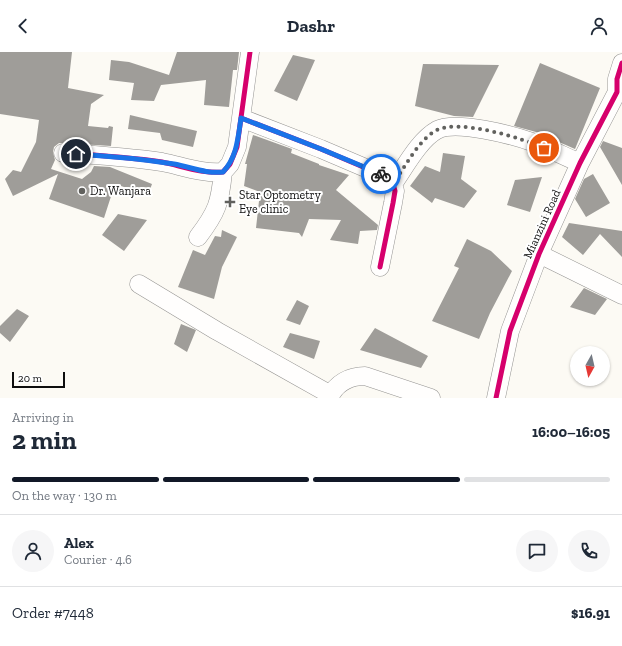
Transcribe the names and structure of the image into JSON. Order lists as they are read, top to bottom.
{
  "streets": {
    "street": ["Mianzini Road"]
  },
  "places": {
    "other": ["Dr. Wanjara"],
    "health": ["Star Optometry Eye clinic"]
  },
  "scale_bar": "20 m",
  "north": "bottom",
  "page": {
    "header": "Dashr",
    "scale": "20 m",
    "heading": ["2 min", "Arriving in", "16:00–16:05"],
    "panel": [
      "Alex",
      "Courier · 4.6",
      "Order #7448",
      "$16.91"
    ],
    "bar": "On the way · 130 m"
  }
}
